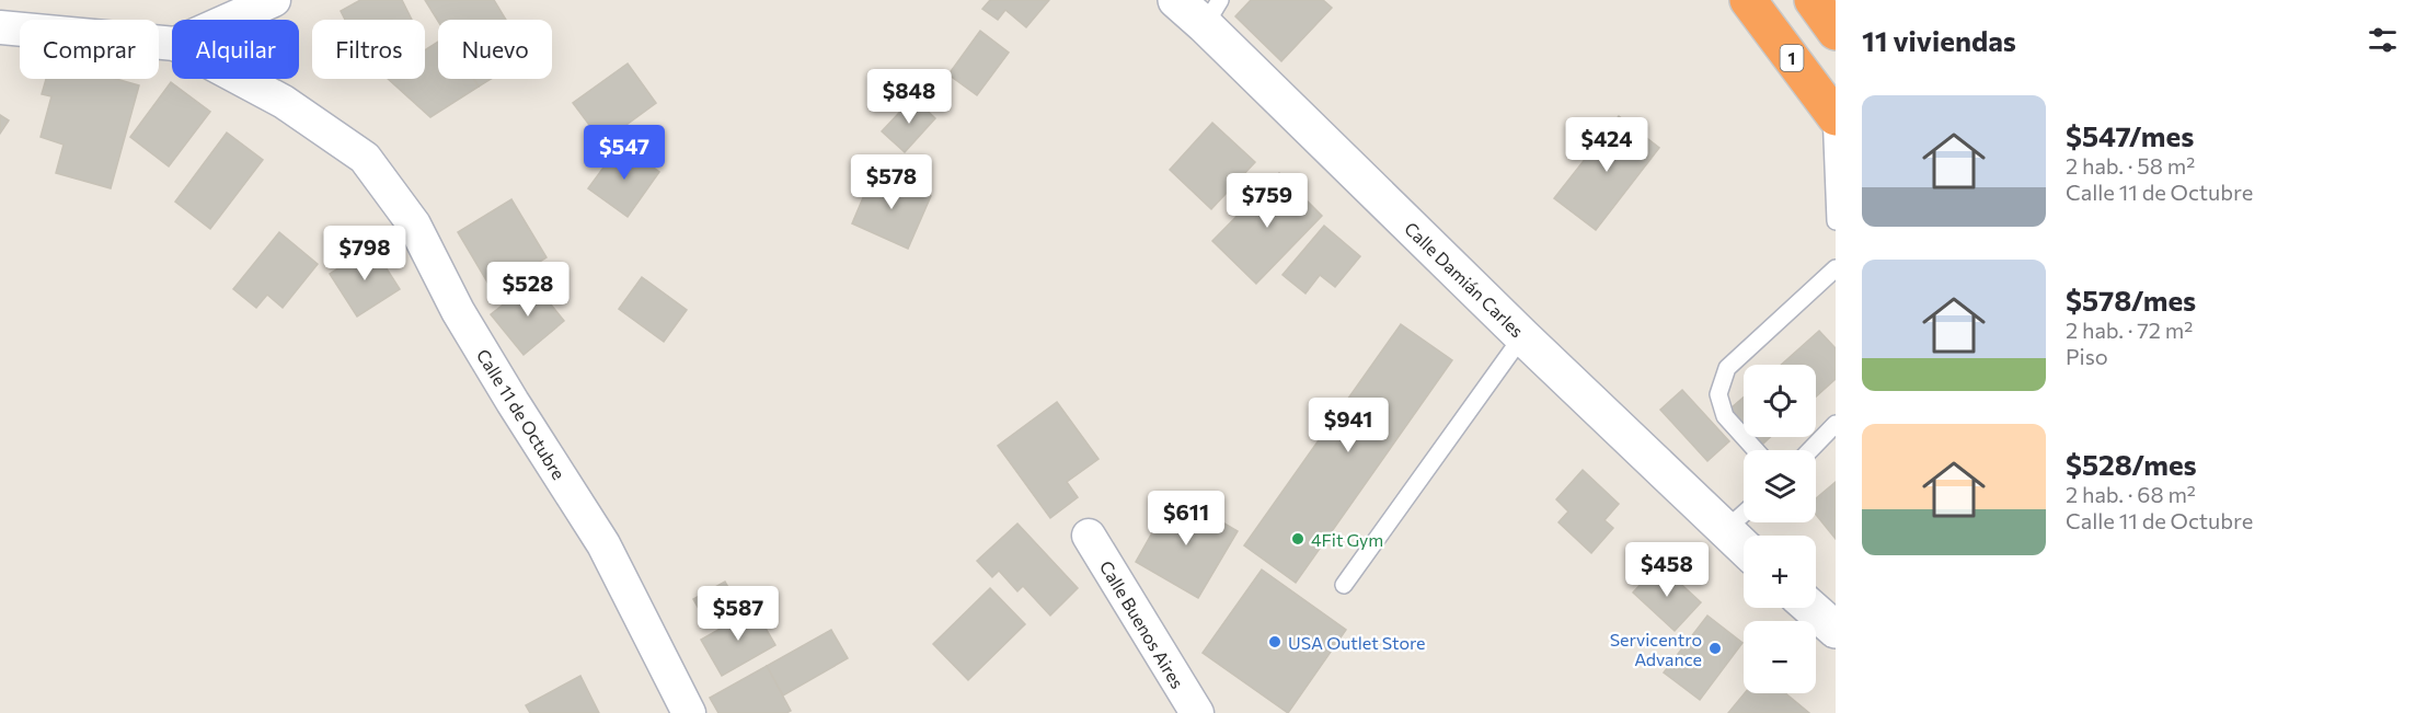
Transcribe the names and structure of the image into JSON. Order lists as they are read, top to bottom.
{
  "streets": {
    "highway": ["1"],
    "street": ["Calle Damián Carles", "Calle 11 de Octubre", "Calle Buenos Aires"]
  },
  "places": ["4Fit Gym", "USA Outlet Store", "Servicentro Advance"],
  "page": {
    "heading": "11 viviendas",
    "chip": [
      "Comprar",
      "Alquilar",
      "Filtros",
      "Nuevo"
    ],
    "price": [
      "$848",
      "$424",
      "$547",
      "$578",
      "$759",
      "$798",
      "$528",
      "$941",
      "$611",
      "$458",
      "$587"
    ],
    "list": [
      {
        "name": "$547/mes",
        "note": "2 hab. · 58 m² · Calle 11 de Octubre"
      },
      {
        "name": "$578/mes",
        "note": "2 hab. · 72 m² · Piso"
      },
      {
        "name": "$528/mes",
        "note": "2 hab. · 68 m² · Calle 11 de Octubre"
      }
    ],
    "map_buttons": ["+", "−"]
  }
}
